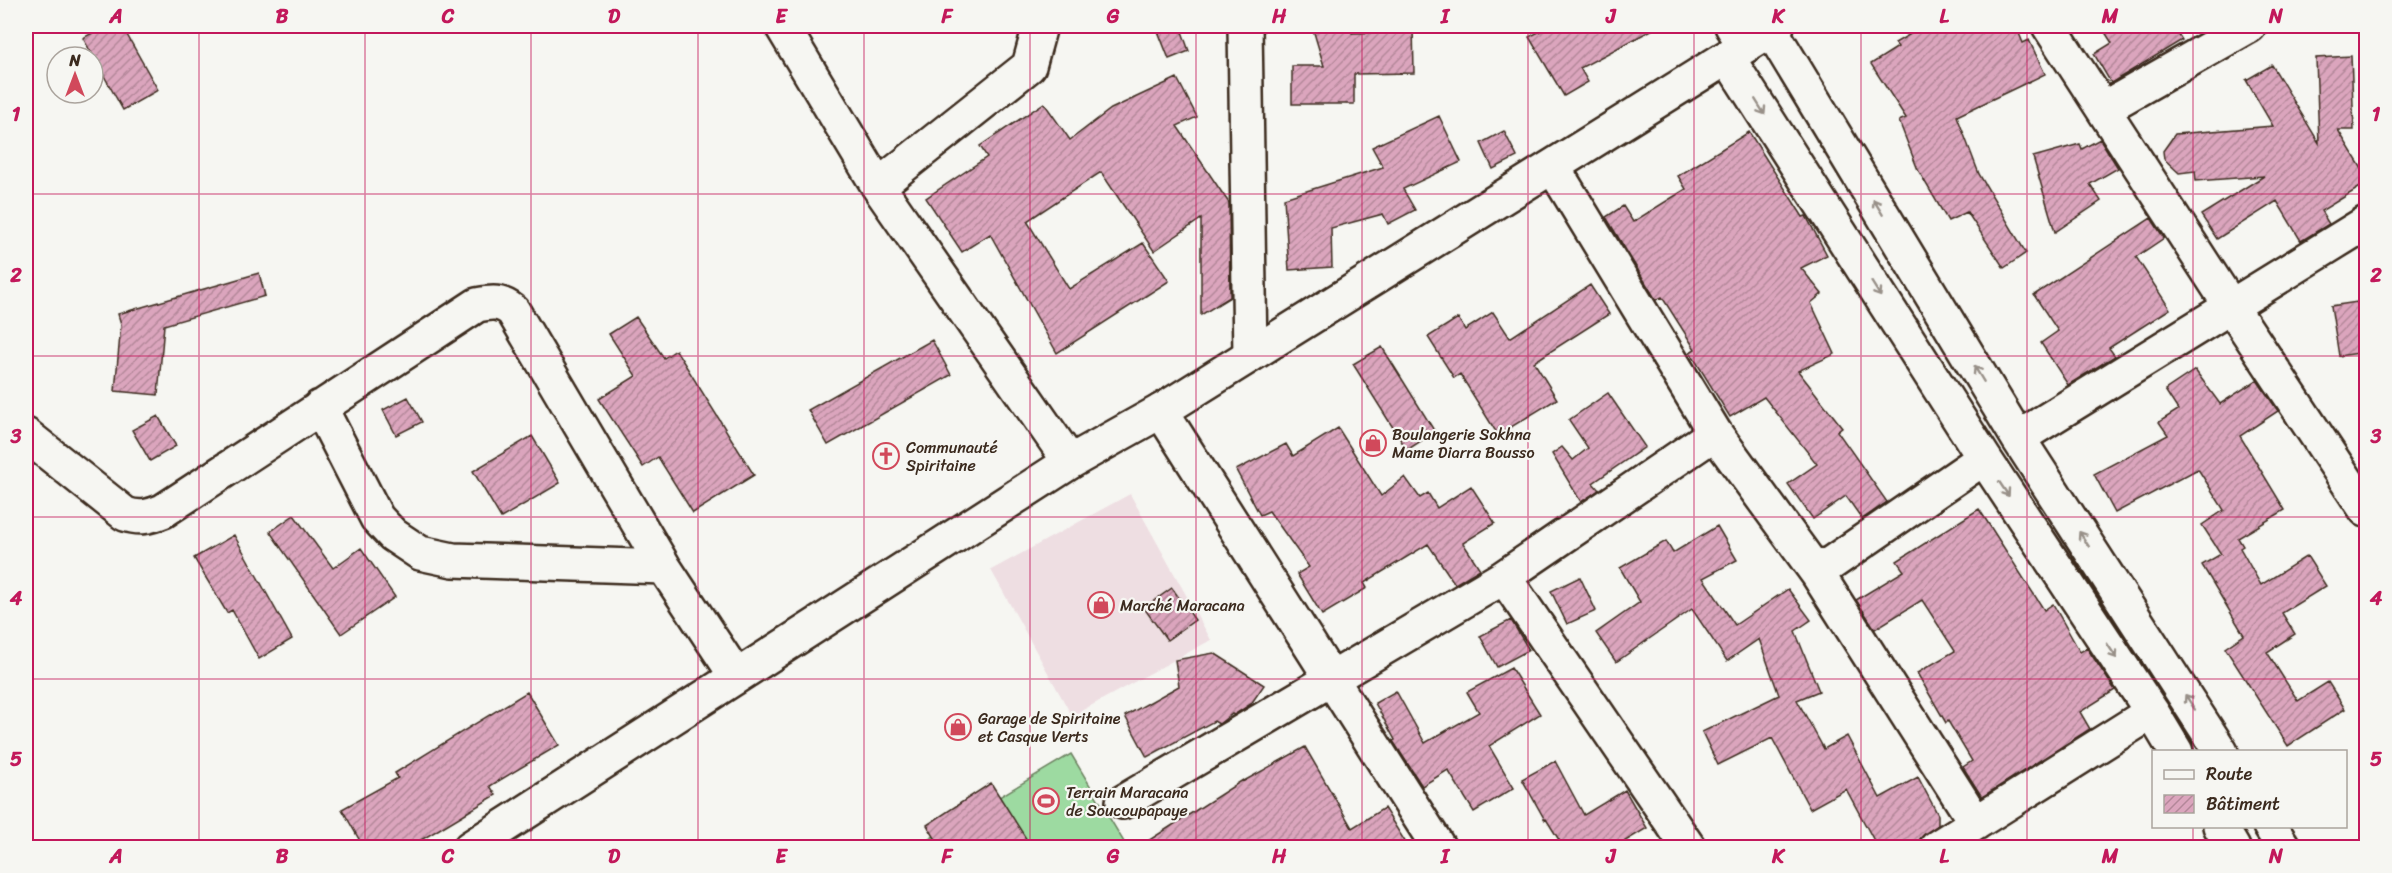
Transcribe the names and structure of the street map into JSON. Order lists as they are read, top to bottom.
{
  "places": {
    "shop": ["Boulangerie Sokhna Mame Diarra Bousso", "Marché Maracana", "Garage de Spiritaine et Casque Verts"],
    "church": ["Communauté Spiritaine"],
    "sports": ["Terrain Maracana de Soucoupapaye"]
  },
  "legend": ["Route", "Bâtiment"],
  "north": "top",
  "grid": {
    "columns": [
      "A",
      "B",
      "C",
      "D",
      "E",
      "F",
      "G",
      "H",
      "I",
      "J",
      "K",
      "L",
      "M",
      "N"
    ],
    "rows": [
      "1",
      "2",
      "3",
      "4",
      "5"
    ]
  }
}
